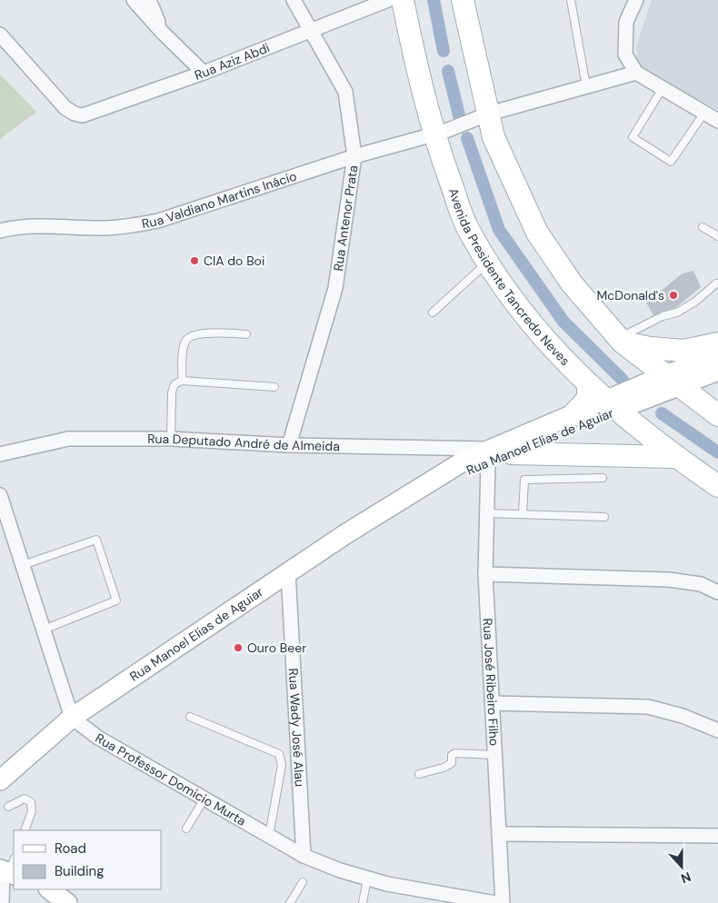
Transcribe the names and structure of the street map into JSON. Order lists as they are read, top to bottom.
{
  "streets": {
    "main road": ["Avenida Presidente Tancredo Neves", "Rua Manoel Elias de Aguiar"],
    "street": [
      "Rua Aziz Abdi",
      "Rua Valdiano Martins Inácio",
      "Rua Antenor Prata",
      "Rua Deputado André de Almeida",
      "Rua José Ribeiro Filho",
      "Rua Wady José Alau",
      "Rua Professor Domicio Murta"
    ]
  },
  "crossings": [
    ["Rua Aziz Abdi", "Rua Antenor Prata"],
    ["Rua Valdiano Martins Inácio", "Rua Antenor Prata"],
    ["Rua Valdiano Martins Inácio", "Avenida Presidente Tancredo Neves"],
    ["Rua Antenor Prata", "Rua Deputado André de Almeida"],
    ["Avenida Presidente Tancredo Neves", "Rua Manoel Elias de Aguiar"],
    ["Rua Manoel Elias de Aguiar", "Rua Deputado André de Almeida"],
    ["Rua Manoel Elias de Aguiar", "Rua José Ribeiro Filho"],
    ["Rua Manoel Elias de Aguiar", "Rua Wady José Alau"],
    ["Rua Manoel Elias de Aguiar", "Rua Professor Domicio Murta"],
    ["Rua Deputado André de Almeida", "Rua José Ribeiro Filho"],
    ["Rua Wady José Alau", "Rua Professor Domicio Murta"]
  ],
  "places": ["CIA do Boi", "McDonald's", "Ouro Beer"],
  "legend": ["Road", "Building"],
  "north": "bottom"
}
